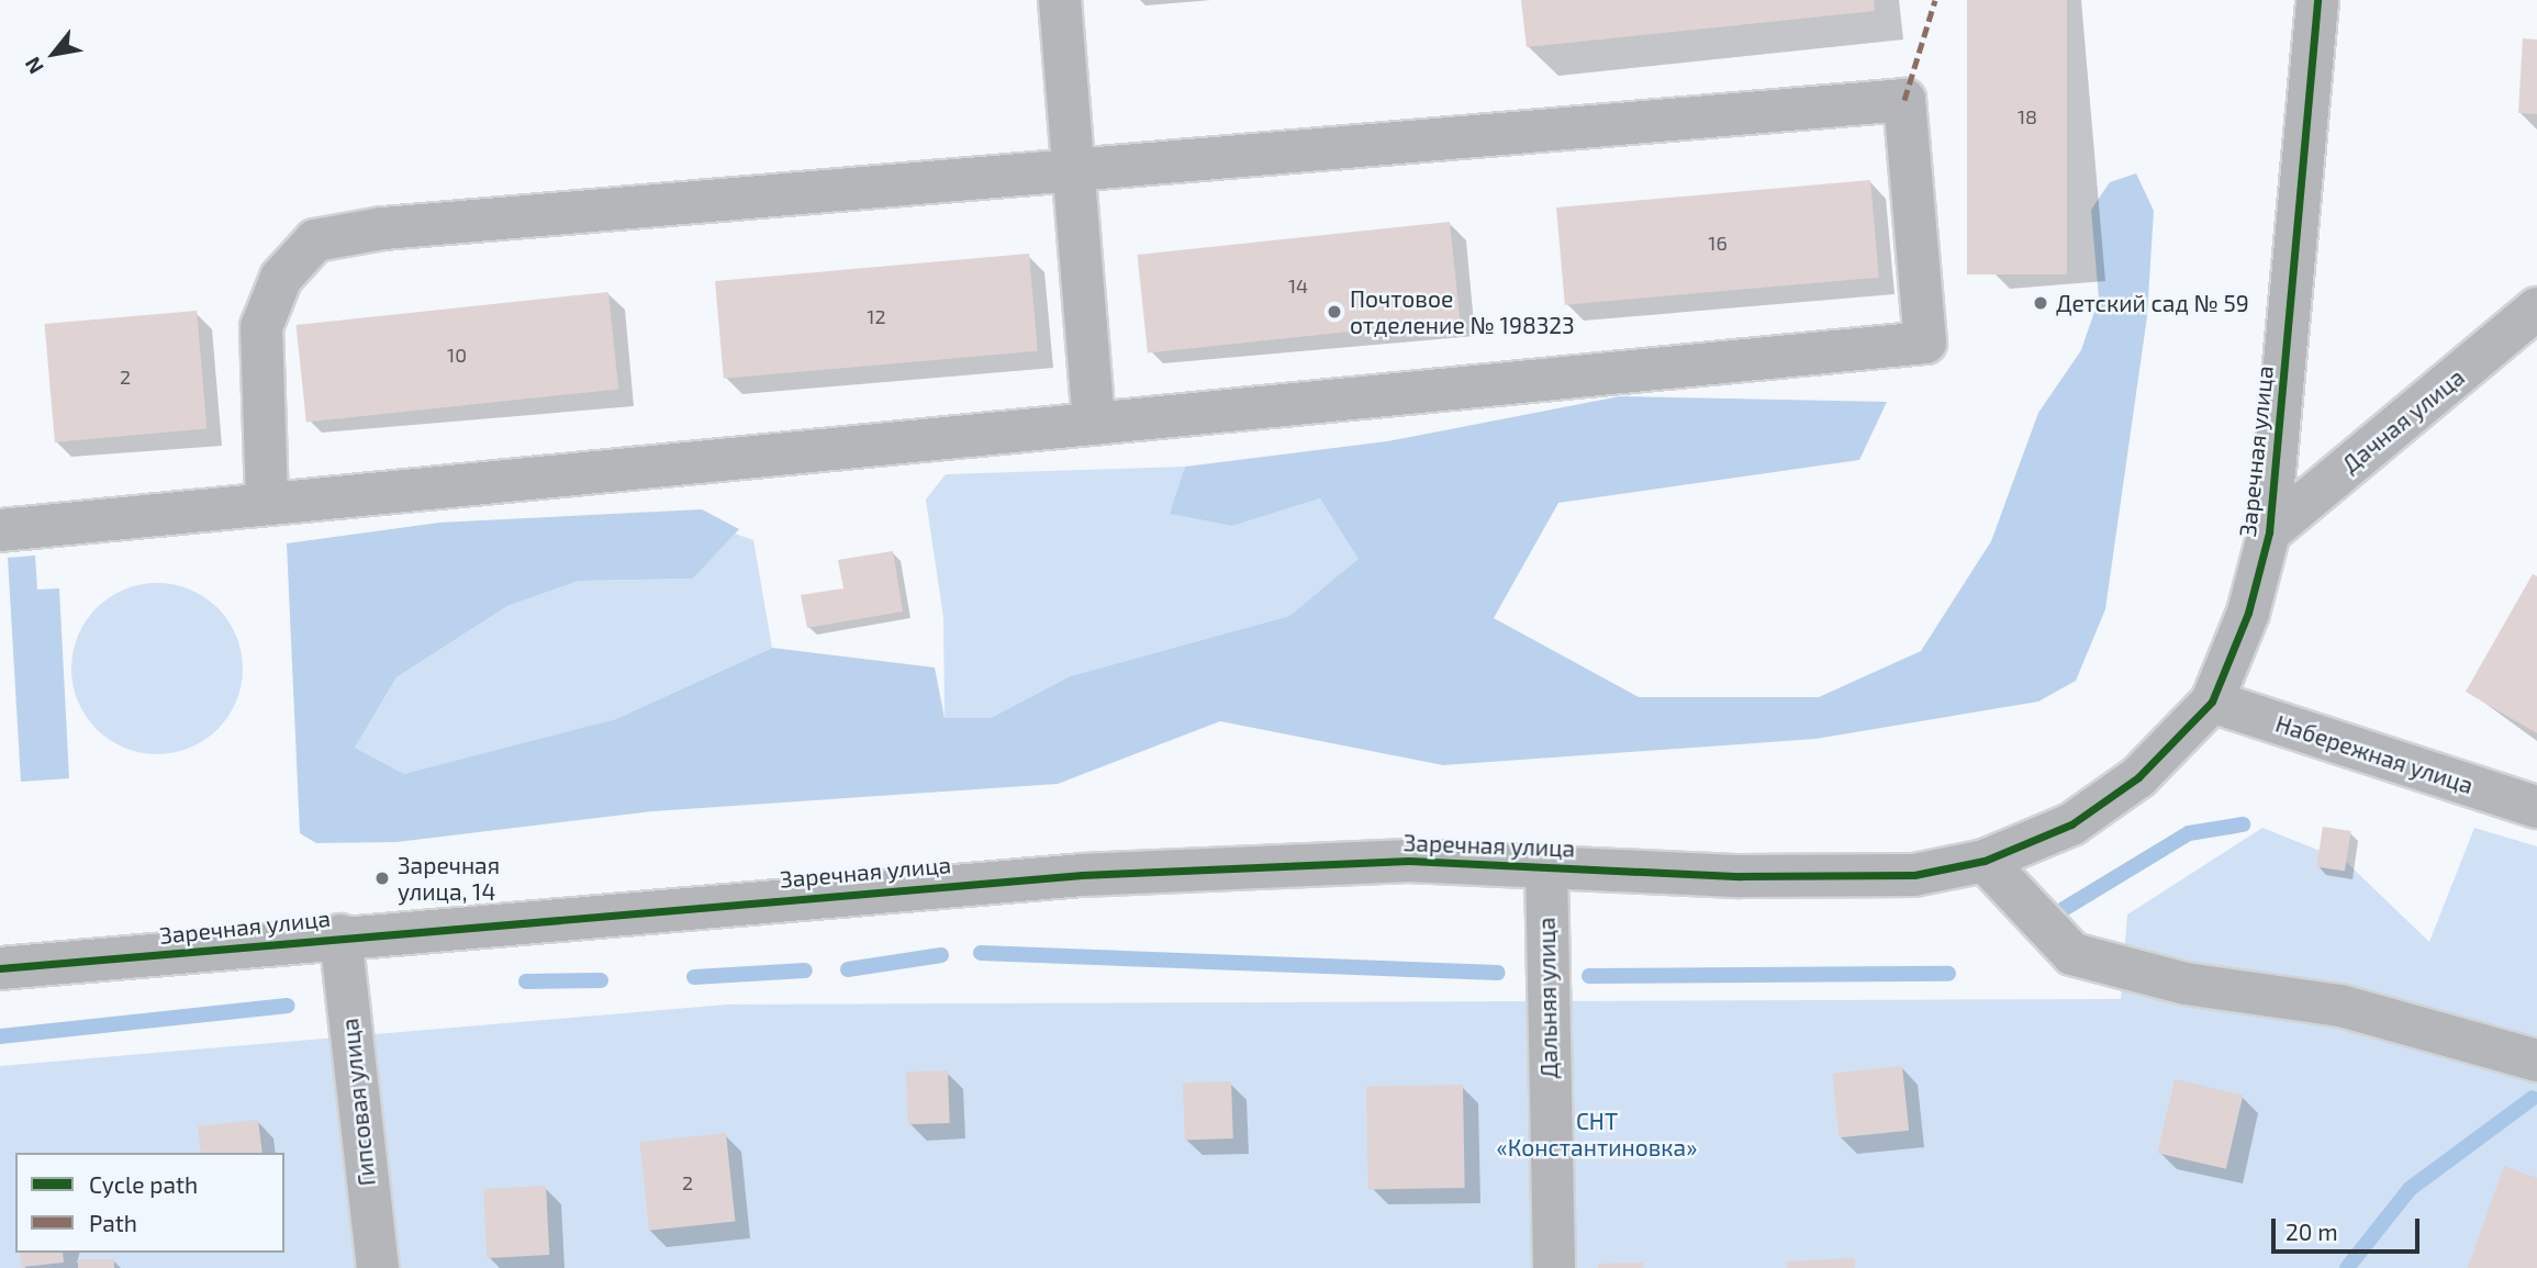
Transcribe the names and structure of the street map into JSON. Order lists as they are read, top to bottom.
{
  "streets": {
    "street": [
      "Дачная улица",
      "Заречная улица",
      "Набережная улица",
      "Дальняя улица",
      "Гипсовая улица"
    ]
  },
  "crossings": [
    ["Дачная улица", "Заречная улица"],
    ["Заречная улица", "Набережная улица"],
    ["Заречная улица", "Дальняя улица"],
    ["Заречная улица", "Гипсовая улица"]
  ],
  "parks": ["СНТ «Константиновка»"],
  "places": ["Детский сад № 59", "Почтовое отделение № 198323", "Заречная улица, 14"],
  "house_numbers": [
    "18",
    "16",
    "14",
    "12",
    "10",
    "2",
    "2"
  ],
  "legend": ["Cycle path", "Path"],
  "scale_bar": "20 m",
  "north": "bottom left"
}
